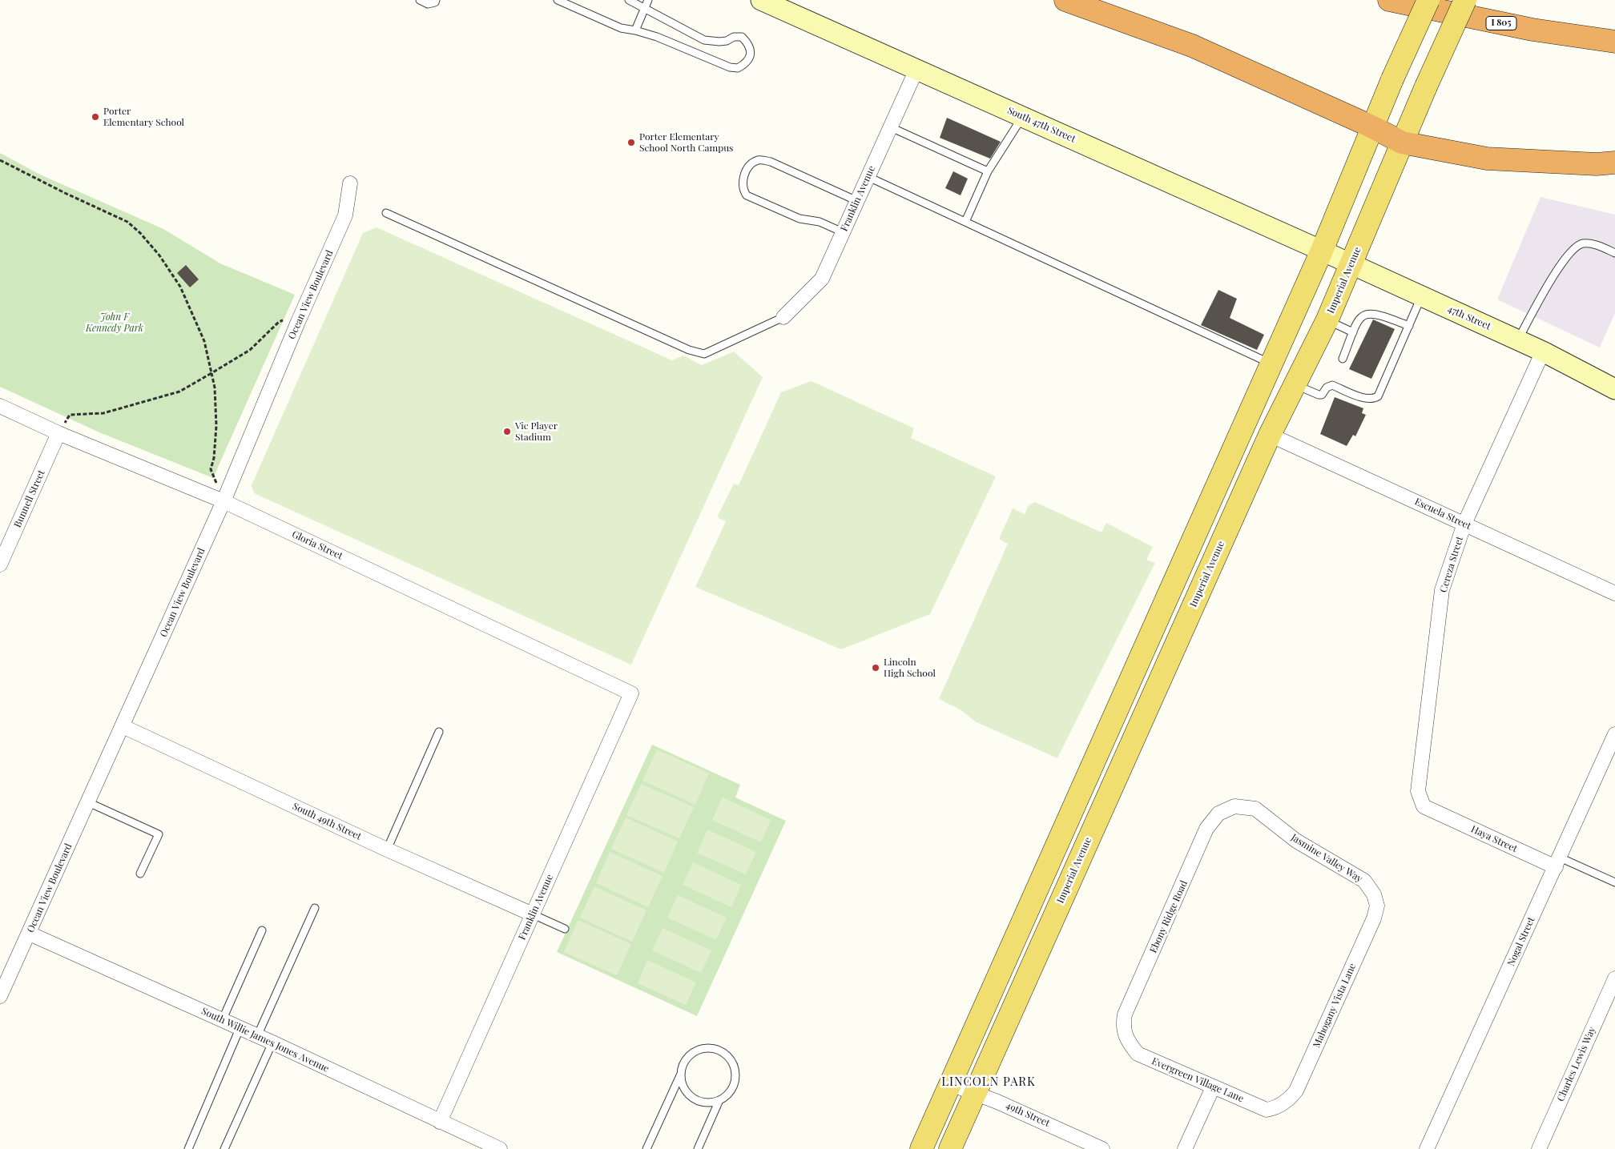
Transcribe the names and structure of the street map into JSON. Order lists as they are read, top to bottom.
{
  "streets": {
    "highway": ["I 805"],
    "main road": ["South 47th Street", "Imperial Avenue", "47th Street"],
    "street": [
      "Franklin Avenue",
      "Ocean View Boulevard",
      "Bunnell Street",
      "Escuela Street",
      "Gloria Street",
      "Cereza Street",
      "South 49th Street",
      "Haya Street",
      "Jasmine Valley Way",
      "Ebony Ridge Road",
      "Nogal Street",
      "Mahogany Vista Lane",
      "South Willie James Jones Avenue",
      "Charles Lewis Way",
      "Evergreen Village Lane",
      "49th Street"
    ]
  },
  "crossings": [
    ["South 47th Street", "Franklin Avenue"],
    ["South 47th Street", "47th Street"],
    ["Franklin Avenue", "Gloria Street"],
    ["Franklin Avenue", "South 49th Street"],
    ["Franklin Avenue", "South Willie James Jones Avenue"],
    ["Imperial Avenue", "47th Street"],
    ["Imperial Avenue", "Escuela Street"],
    ["Imperial Avenue", "49th Street"],
    ["Ocean View Boulevard", "Gloria Street"],
    ["Ocean View Boulevard", "South 49th Street"],
    ["Ocean View Boulevard", "South Willie James Jones Avenue"],
    ["47th Street", "Cereza Street"],
    ["Bunnell Street", "Gloria Street"],
    ["Escuela Street", "Cereza Street"],
    ["Cereza Street", "Haya Street"],
    ["Haya Street", "Nogal Street"],
    ["Jasmine Valley Way", "Ebony Ridge Road"],
    ["Jasmine Valley Way", "Mahogany Vista Lane"],
    ["Ebony Ridge Road", "Evergreen Village Lane"],
    ["Mahogany Vista Lane", "Evergreen Village Lane"]
  ],
  "districts": ["LINCOLN PARK"],
  "parks": ["John F Kennedy Park"],
  "places": [
    "Porter Elementary School",
    "Porter Elementary School North Campus",
    "Vic Player Stadium",
    "Lincoln High School"
  ]
}
